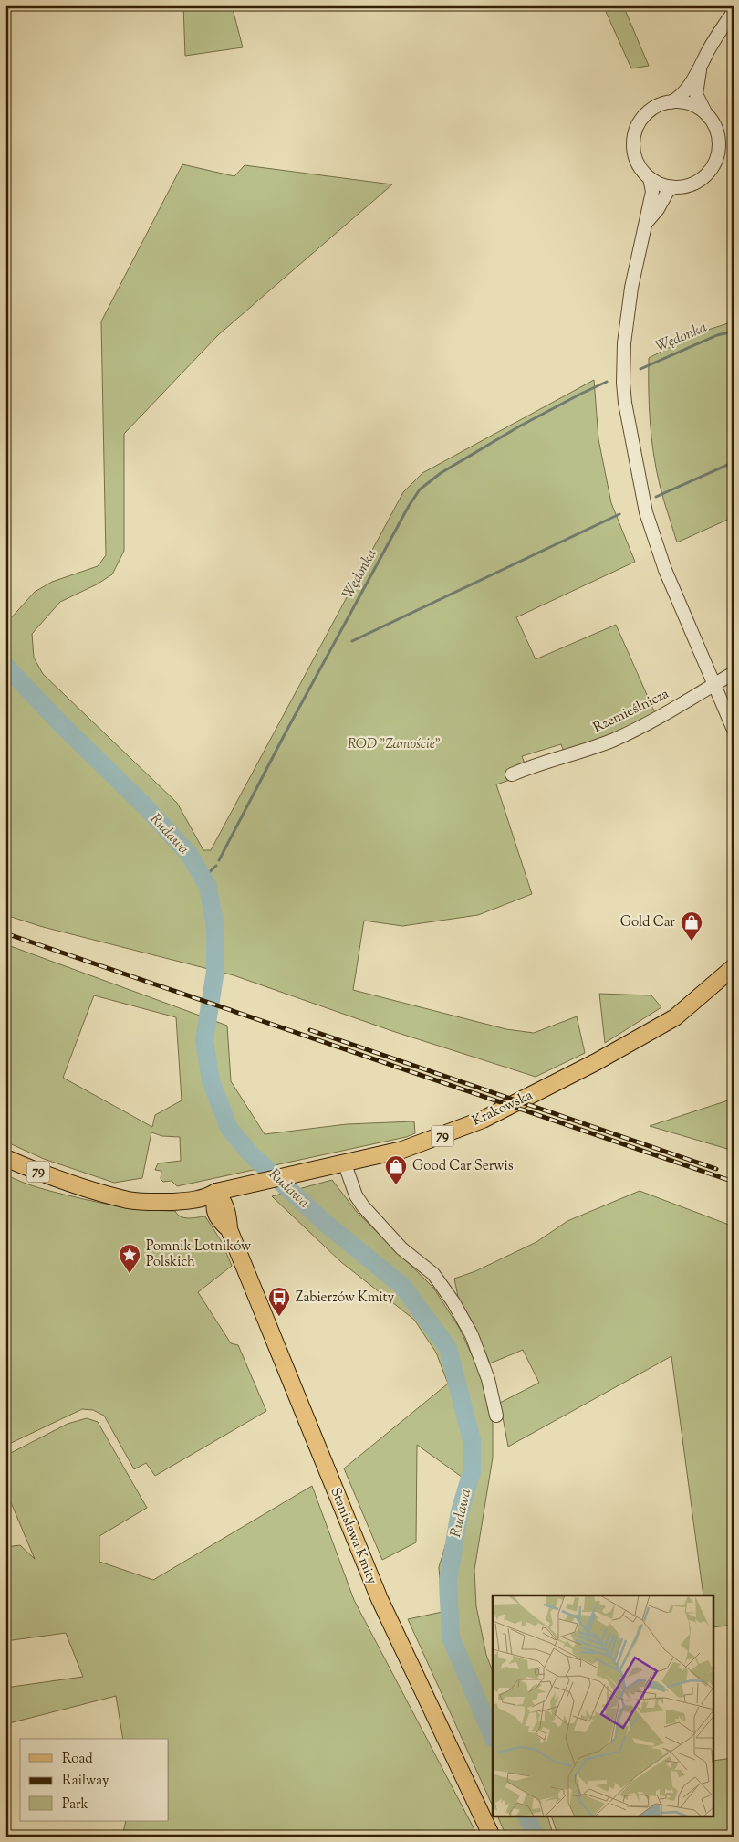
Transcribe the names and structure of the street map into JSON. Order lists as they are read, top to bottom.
{
  "streets": {
    "main road": ["Krakowska", "79", "Stanisława Kmity"],
    "street": ["Rzemieślnicza"]
  },
  "crossings": [
    ["Krakowska", "Stanisława Kmity"]
  ],
  "water": ["Wędonka", "Rudawa"],
  "parks": ["ROD \"Zamoście\""],
  "places": {
    "shop": ["Gold Car", "Good Car Serwis"],
    "place": ["Pomnik Lotników Polskich"],
    "bus stop": ["Zabierzów Kmity"]
  },
  "legend": ["Road", "Railway", "Park"]
}
